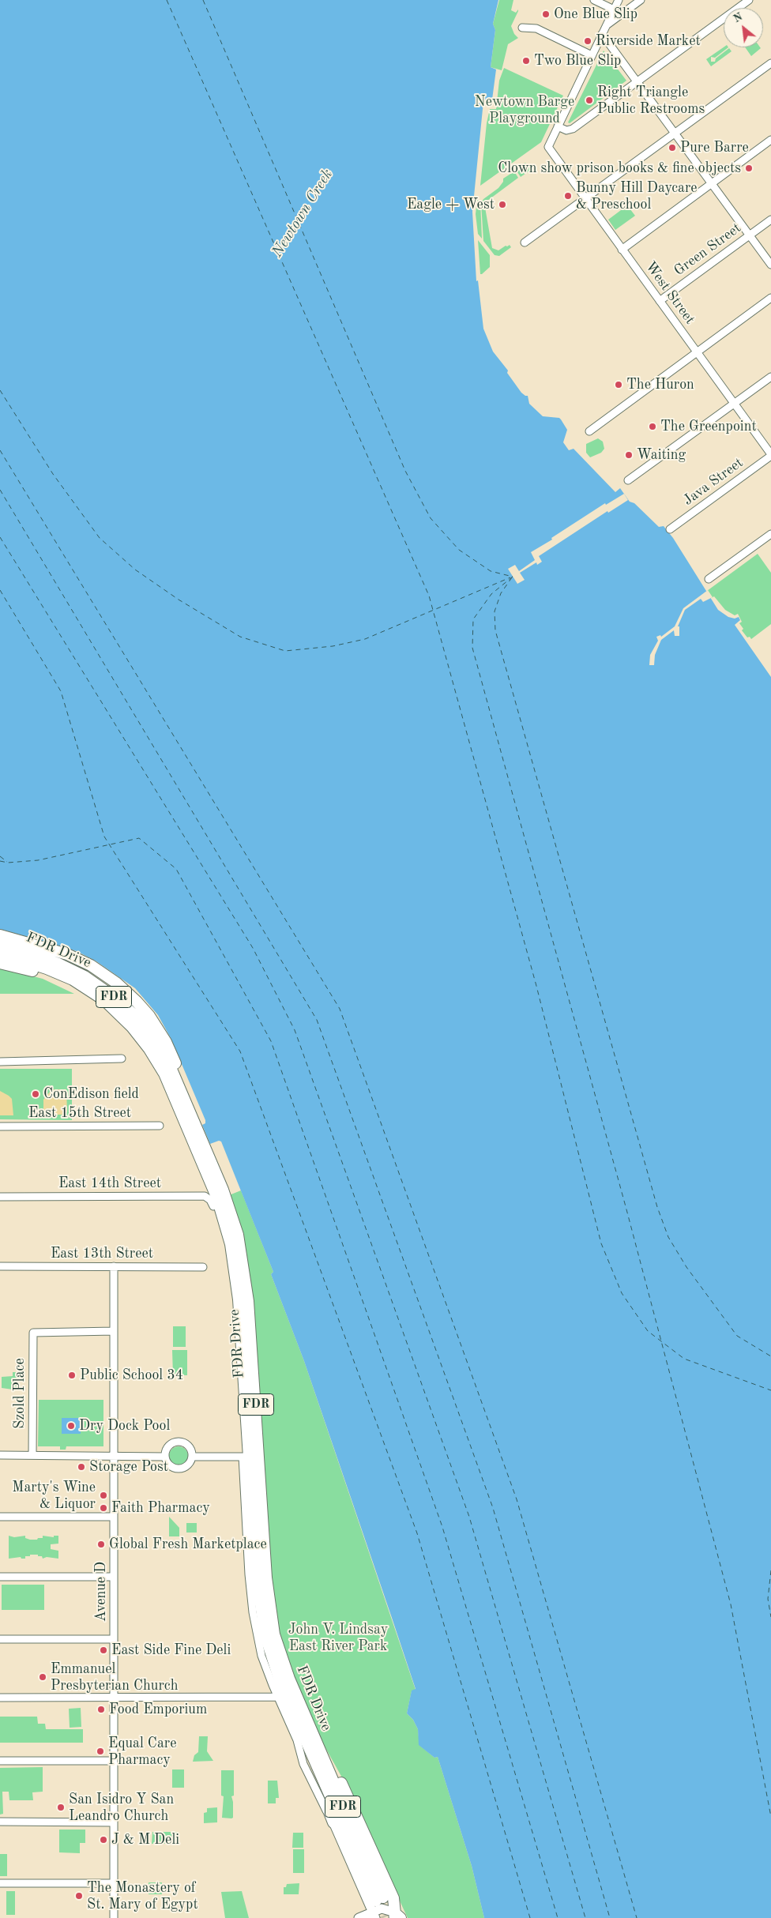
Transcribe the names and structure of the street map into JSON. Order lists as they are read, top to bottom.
{
  "streets": {
    "highway": ["FDR Drive", "FDR"],
    "street": [
      "Green Street",
      "West Street",
      "Java Street",
      "East 15th Street",
      "East 14th Street",
      "East 13th Street",
      "Szold Place",
      "Avenue D"
    ]
  },
  "crossings": [
    ["Green Street", "West Street"],
    ["West Street", "Java Street"],
    ["East 13th Street", "Avenue D"],
    ["Szold Place", "Avenue D"]
  ],
  "water": ["Newtown Creek"],
  "parks": ["Newtown Barge Playground", "John V. Lindsay East River Park"],
  "places": [
    "One Blue Slip",
    "Riverside Market",
    "Two Blue Slip",
    "Right Triangle Public Restrooms",
    "Pure Barre",
    "Clown show prison books & fine objects",
    "Bunny Hill Daycare & Preschool",
    "Eagle + West",
    "The Huron",
    "The Greenpoint",
    "Waiting",
    "ConEdison field",
    "Public School 34",
    "Dry Dock Pool",
    "Storage Post",
    "Marty's Wine & Liquor",
    "Faith Pharmacy",
    "Global Fresh Marketplace",
    "East Side Fine Deli",
    "Emmanuel Presbyterian Church",
    "Food Emporium",
    "Equal Care Pharmacy",
    "San Isidro Y San Leandro Church",
    "J & M Deli",
    "The Monastery of St. Mary of Egypt"
  ],
  "north": "top left"
}
